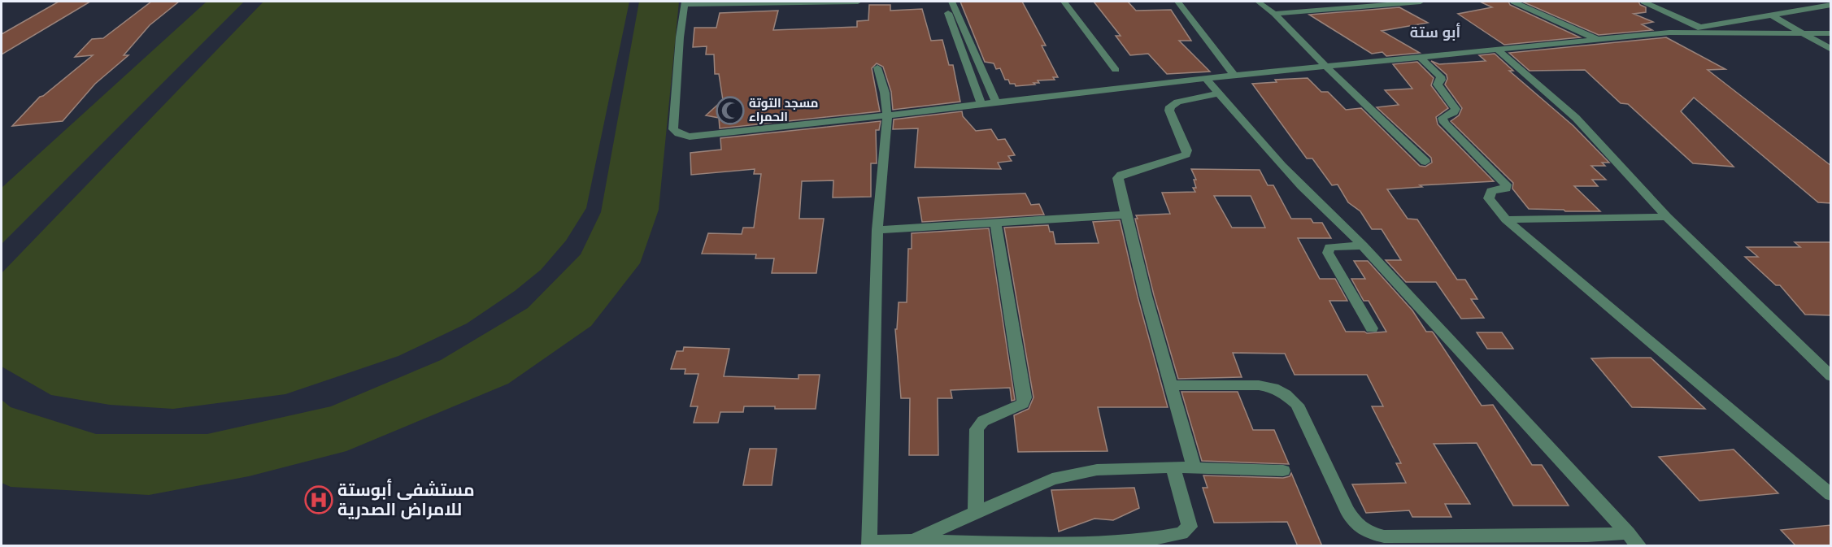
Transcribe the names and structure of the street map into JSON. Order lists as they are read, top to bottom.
{
  "districts": ["أبو ستة"],
  "places": {
    "mosque": ["مسجد التوتة الحمراء"],
    "hospital": ["مستشفى أبوستة للامراض الصدرية"]
  }
}
